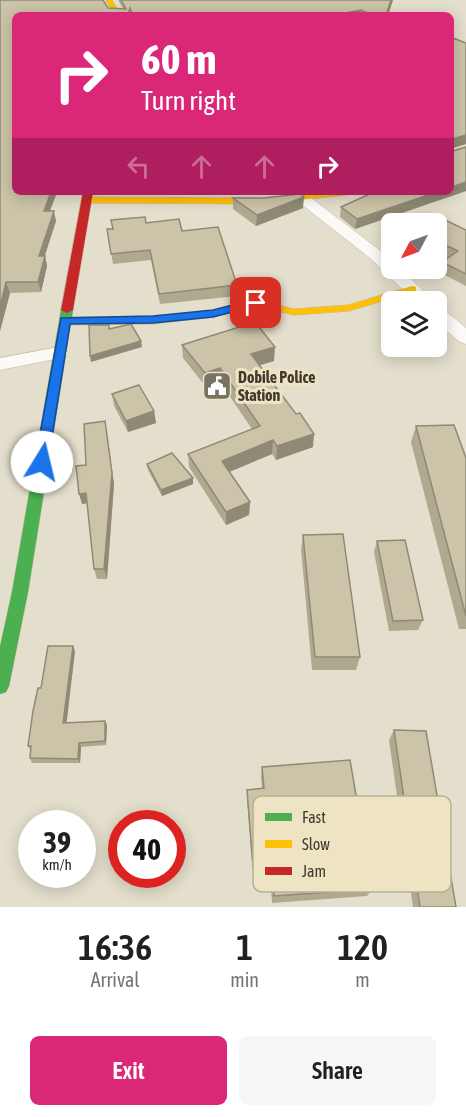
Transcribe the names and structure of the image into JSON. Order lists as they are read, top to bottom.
{
  "places": {
    "public building": ["Dobile Police Station"]
  },
  "legend": ["Fast", "Slow", "Jam"],
  "north": "bottom left",
  "page": {
    "turn": ["60 m", "Turn right"],
    "speed": "39 km/h",
    "limit": "40",
    "eta": [
      "16:36",
      "Arrival",
      "1",
      "min",
      "120",
      "m"
    ],
    "buttons": ["Exit", "Share"]
  }
}
